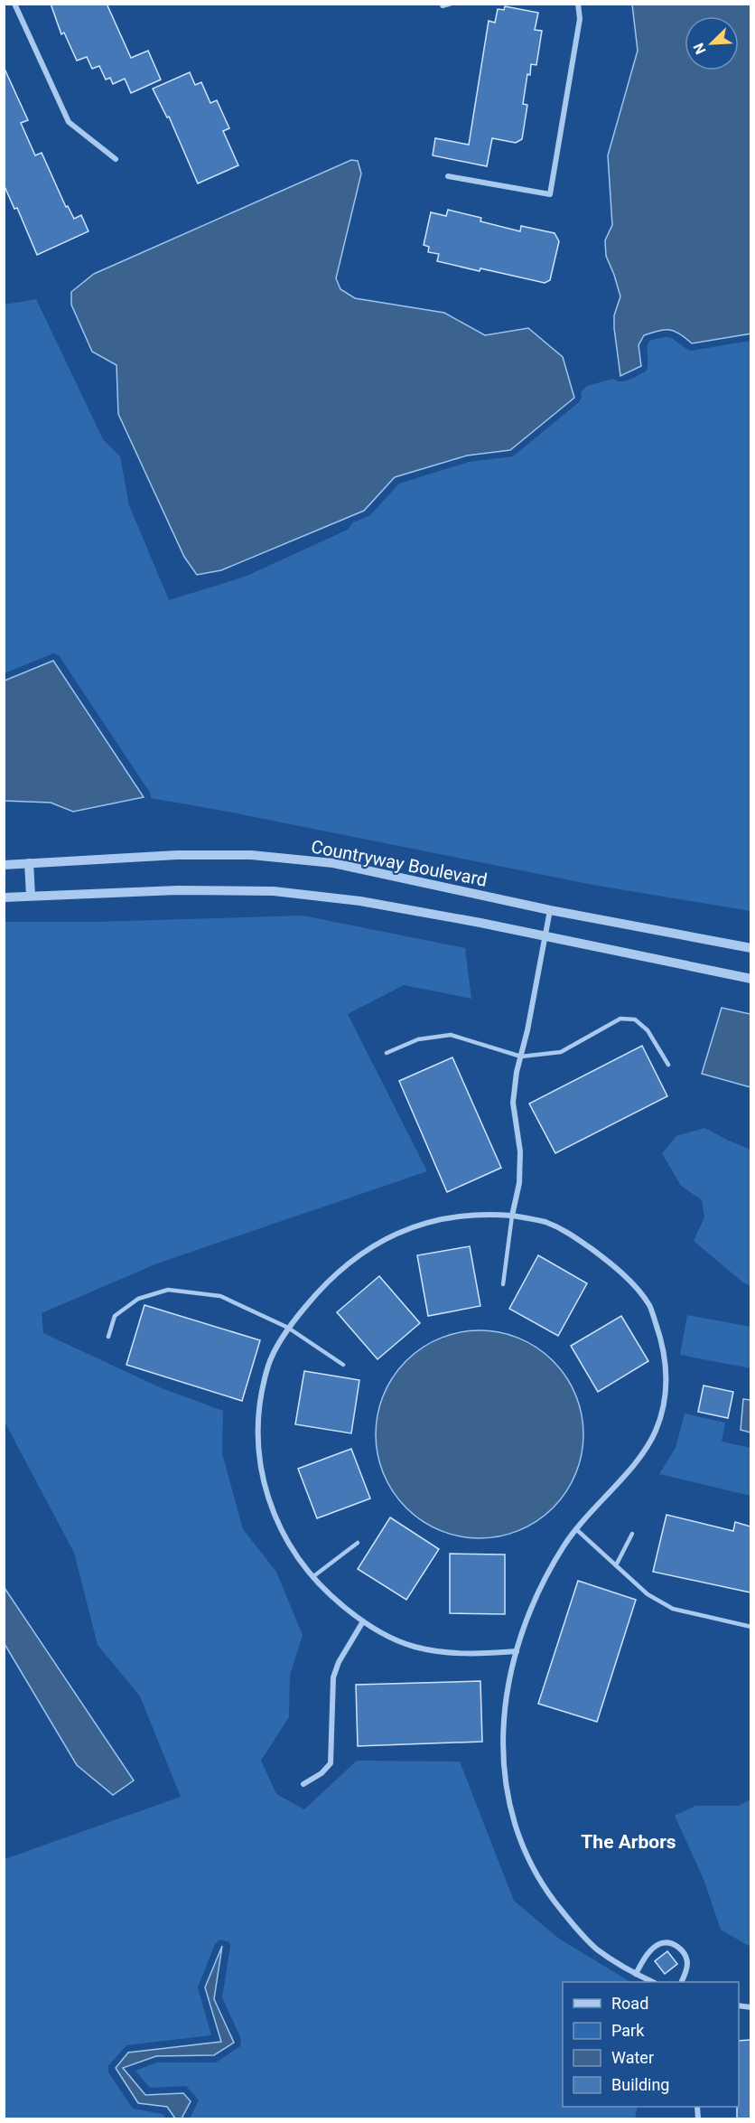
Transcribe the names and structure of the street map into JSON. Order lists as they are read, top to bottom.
{
  "streets": {
    "street": ["Countryway Boulevard"]
  },
  "districts": ["The Arbors"],
  "legend": [
    "Road",
    "Park",
    "Water",
    "Building"
  ],
  "north": "bottom left"
}
